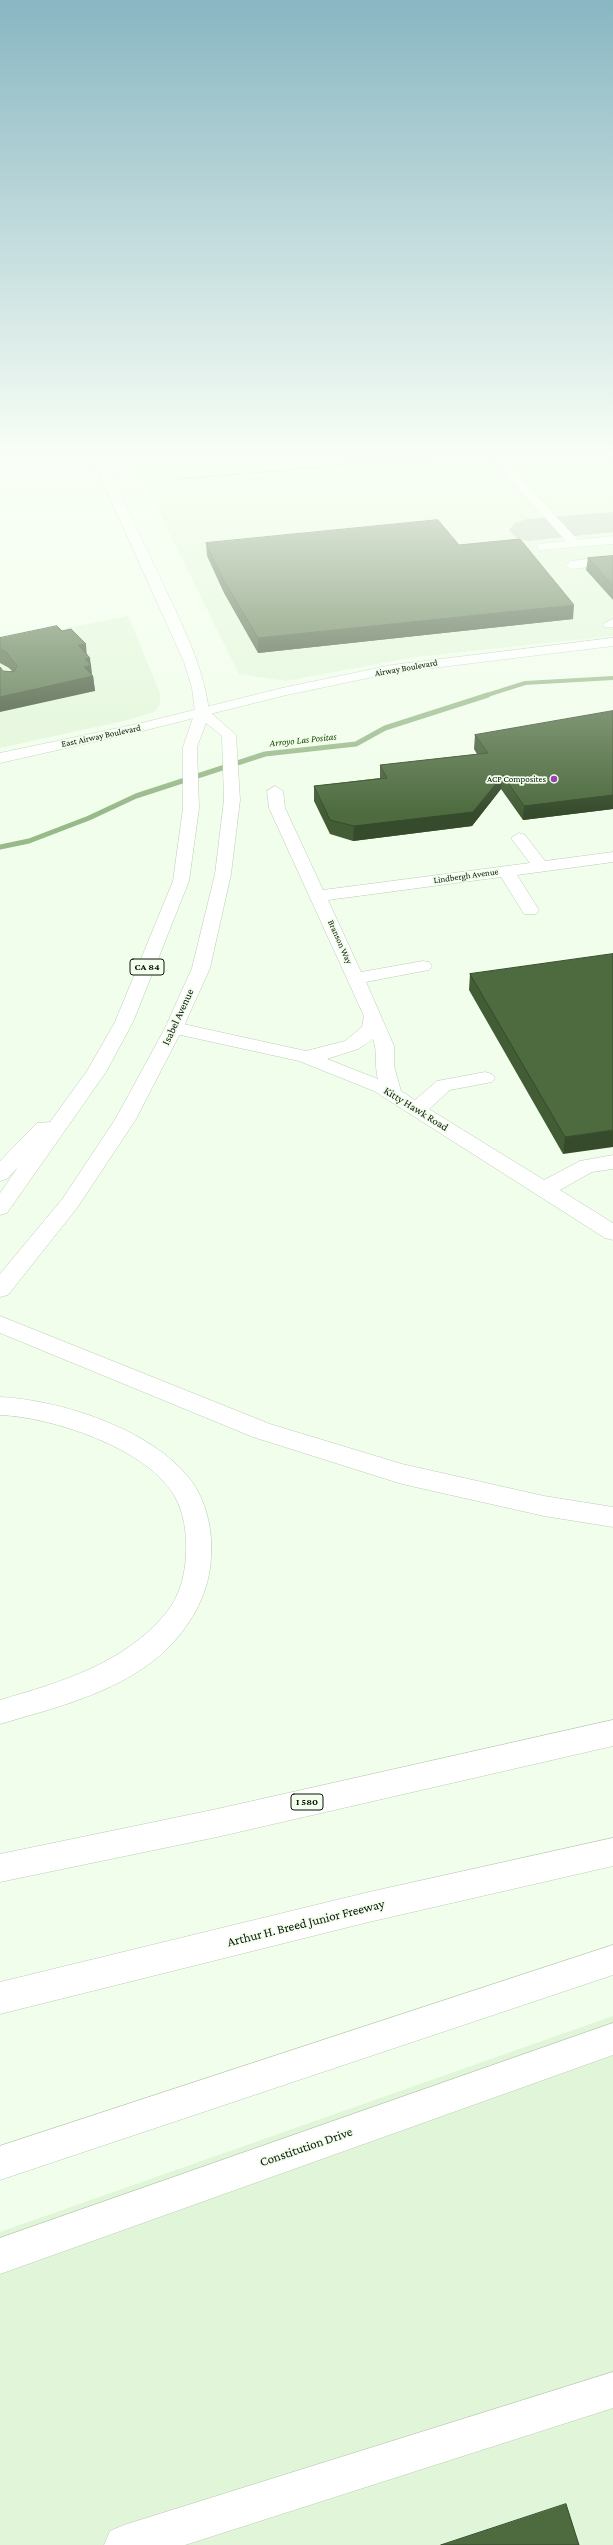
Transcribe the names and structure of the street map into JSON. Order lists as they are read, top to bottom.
{
  "streets": {
    "main road": [
      "Airway Boulevard",
      "East Airway Boulevard",
      "Lindbergh Avenue",
      "Branson Way",
      "CA 84",
      "Isabel Avenue",
      "Kitty Hawk Road",
      "I 580",
      "Arthur H. Breed Junior Freeway",
      "Constitution Drive"
    ]
  },
  "crossings": [
    ["Airway Boulevard", "East Airway Boulevard"],
    ["Airway Boulevard", "CA 84"],
    ["Airway Boulevard", "Isabel Avenue"],
    ["East Airway Boulevard", "CA 84"],
    ["East Airway Boulevard", "Isabel Avenue"],
    ["Lindbergh Avenue", "Branson Way"],
    ["Branson Way", "Kitty Hawk Road"],
    ["CA 84", "Isabel Avenue"],
    ["Isabel Avenue", "Kitty Hawk Road"]
  ],
  "water": ["Arroyo Las Positas"],
  "places": ["ACP Composites"]
}
